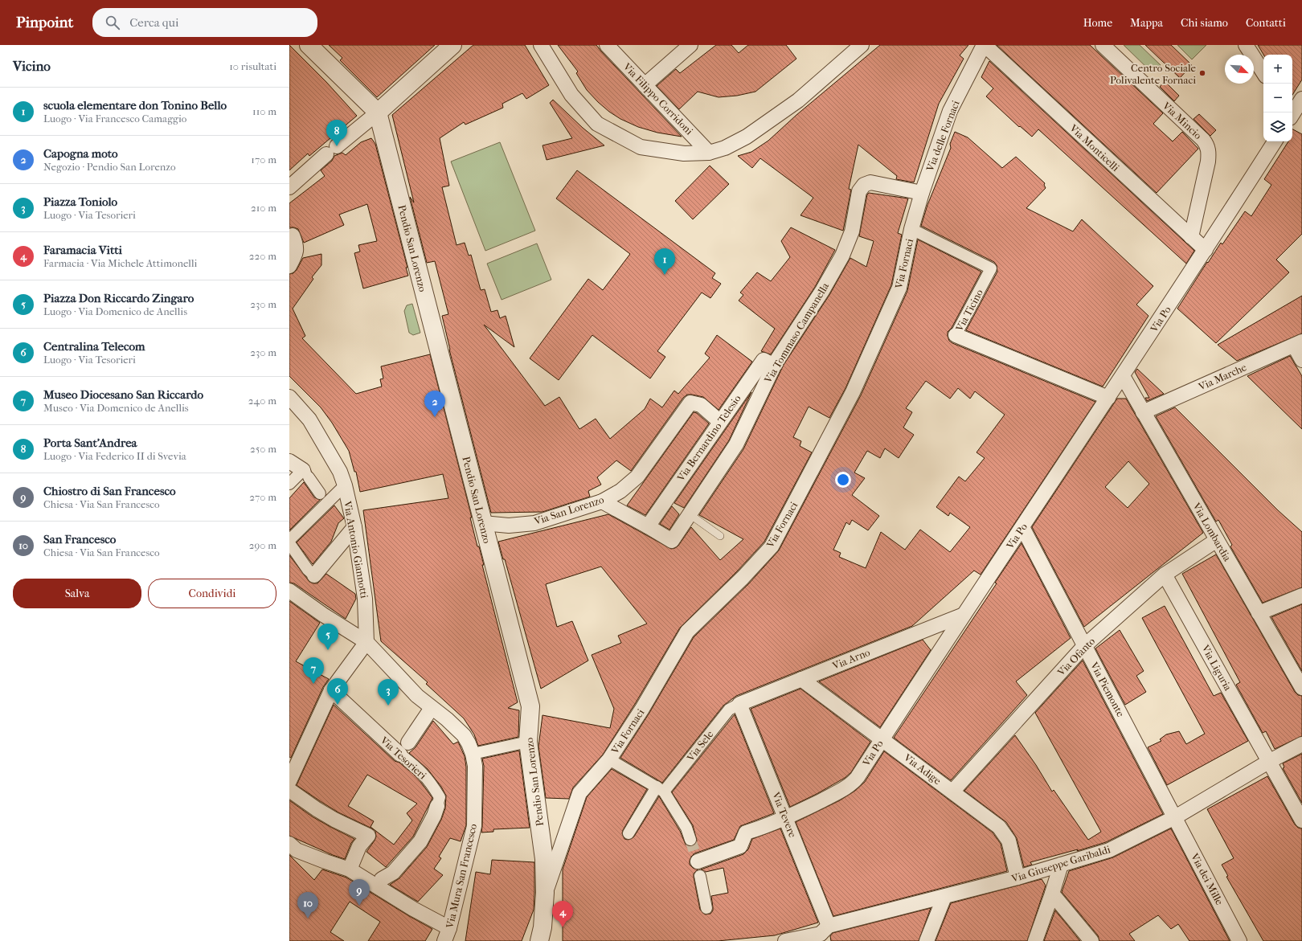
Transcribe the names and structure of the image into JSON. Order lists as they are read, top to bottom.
{
  "streets": {
    "street": [
      "Via Filippo Corridoni",
      "Via Mincio",
      "Via delle Fornaci",
      "Via Monticelli",
      "Pendio San Lorenzo",
      "Via Fornaci",
      "Via Ticino",
      "Via Po",
      "Via Tommaso Campanella",
      "Via Marche",
      "Via Bernardino Telesio",
      "Via San Lorenzo",
      "Via Lombardia",
      "Via Antonio Giannotti",
      "Via Ofanto",
      "Via Arno",
      "Via Liguria",
      "Via Piemonte",
      "Via Sele",
      "Via Tesorieri",
      "Via Adige",
      "Via Tevere",
      "Via Giuseppe Garibaldi",
      "Via Mura San Francesco",
      "Via dei Mille"
    ]
  },
  "crossings": [
    ["Via Mincio", "Via Monticelli"],
    ["Via delle Fornaci", "Via Monticelli"],
    ["Via delle Fornaci", "Via Fornaci"],
    ["Via delle Fornaci", "Via Tommaso Campanella"],
    ["Via Monticelli", "Via Po"],
    ["Pendio San Lorenzo", "Via Fornaci"],
    ["Pendio San Lorenzo", "Via San Lorenzo"],
    ["Via Fornaci", "Via Ticino"],
    ["Via Fornaci", "Via Tommaso Campanella"],
    ["Via Ticino", "Via Po"],
    ["Via Po", "Via Lombardia"],
    ["Via Po", "Via Arno"],
    ["Via Po", "Via Piemonte"],
    ["Via Po", "Via Adige"],
    ["Via Po", "Via Tevere"],
    ["Via Tommaso Campanella", "Via Bernardino Telesio"],
    ["Via Marche", "Via Lombardia"],
    ["Via Bernardino Telesio", "Via San Lorenzo"],
    ["Via Lombardia", "Via Ofanto"],
    ["Via Antonio Giannotti", "Via Mura San Francesco"],
    ["Via Ofanto", "Via Liguria"],
    ["Via Ofanto", "Via Piemonte"],
    ["Via Ofanto", "Via Adige"],
    ["Via Arno", "Via Sele"],
    ["Via Arno", "Via Adige"],
    ["Via Arno", "Via Tevere"],
    ["Via Liguria", "Via Giuseppe Garibaldi"],
    ["Via Piemonte", "Via Giuseppe Garibaldi"],
    ["Via Piemonte", "Via dei Mille"],
    ["Via Sele", "Via Tevere"],
    ["Via Adige", "Via Giuseppe Garibaldi"],
    ["Via Tevere", "Via Giuseppe Garibaldi"],
    ["Via Giuseppe Garibaldi", "Via dei Mille"]
  ],
  "places": ["Centro Sociale Polivalente Fornaci"],
  "north": "bottom right",
  "page": {
    "header": "Pinpoint",
    "search": "Cerca qui",
    "nav": [
      "Home",
      "Mappa",
      "Chi siamo",
      "Contatti"
    ],
    "heading": ["Vicino", "10 risultati"],
    "map_buttons": ["+", "−"],
    "list": [
      {
        "mark": "1",
        "name": "scuola elementare don Tonino Bello",
        "note": "Luogo · Via Francesco Camaggio",
        "value": "110 m"
      },
      {
        "mark": "2",
        "name": "Capogna moto",
        "note": "Negozio · Pendio San Lorenzo",
        "value": "170 m"
      },
      {
        "mark": "3",
        "name": "Piazza Toniolo",
        "note": "Luogo · Via Tesorieri",
        "value": "210 m"
      },
      {
        "mark": "4",
        "name": "Faramacia Vitti",
        "note": "Farmacia · Via Michele Attimonelli",
        "value": "220 m"
      },
      {
        "mark": "5",
        "name": "Piazza Don Riccardo Zingaro",
        "note": "Luogo · Via Domenico de Anellis",
        "value": "230 m"
      },
      {
        "mark": "6",
        "name": "Centralina Telecom",
        "note": "Luogo · Via Tesorieri",
        "value": "230 m"
      },
      {
        "mark": "7",
        "name": "Museo Diocesano San Riccardo",
        "note": "Museo · Via Domenico de Anellis",
        "value": "240 m"
      },
      {
        "mark": "8",
        "name": "Porta Sant'Andrea",
        "note": "Luogo · Via Federico II di Svevia",
        "value": "250 m"
      },
      {
        "mark": "9",
        "name": "Chiostro di San Francesco",
        "note": "Chiesa · Via San Francesco",
        "value": "270 m"
      },
      {
        "mark": "10",
        "name": "San Francesco",
        "note": "Chiesa · Via San Francesco",
        "value": "290 m"
      }
    ],
    "pins": [
      "8",
      "1",
      "2",
      "5",
      "7",
      "6",
      "3",
      "9",
      "10",
      "4"
    ],
    "buttons": ["Salva", "Condividi"]
  }
}
